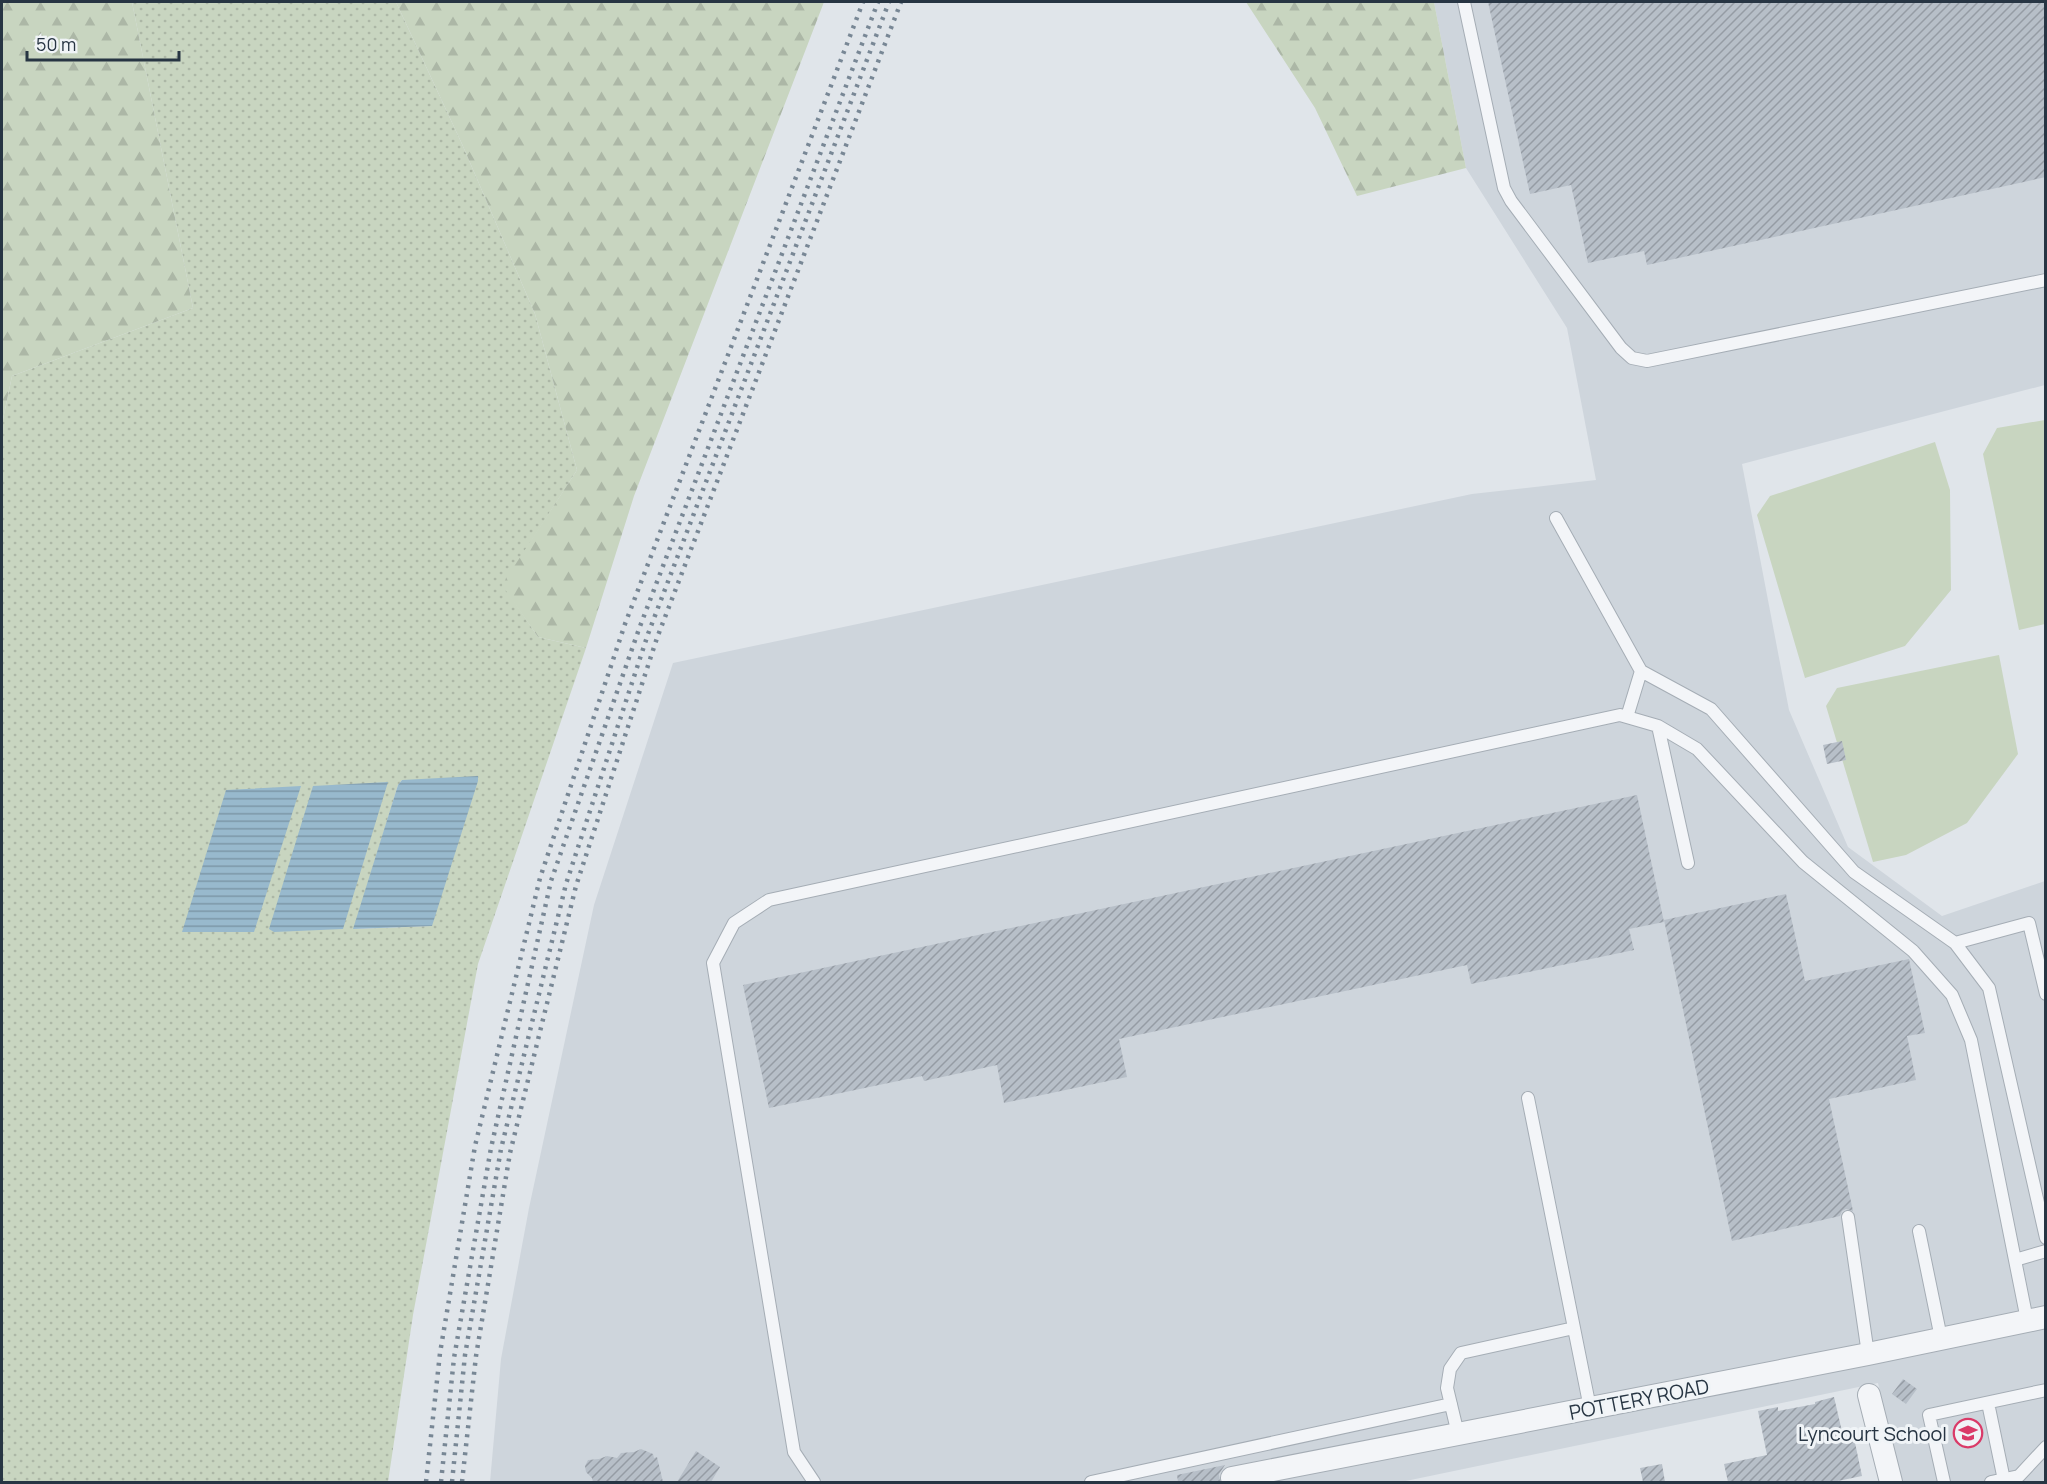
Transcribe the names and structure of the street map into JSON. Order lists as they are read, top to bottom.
{
  "streets": {
    "street": ["POTTERY ROAD"]
  },
  "places": {
    "school or university": ["Lyncourt School"]
  },
  "scale_bar": "50 m"
}
